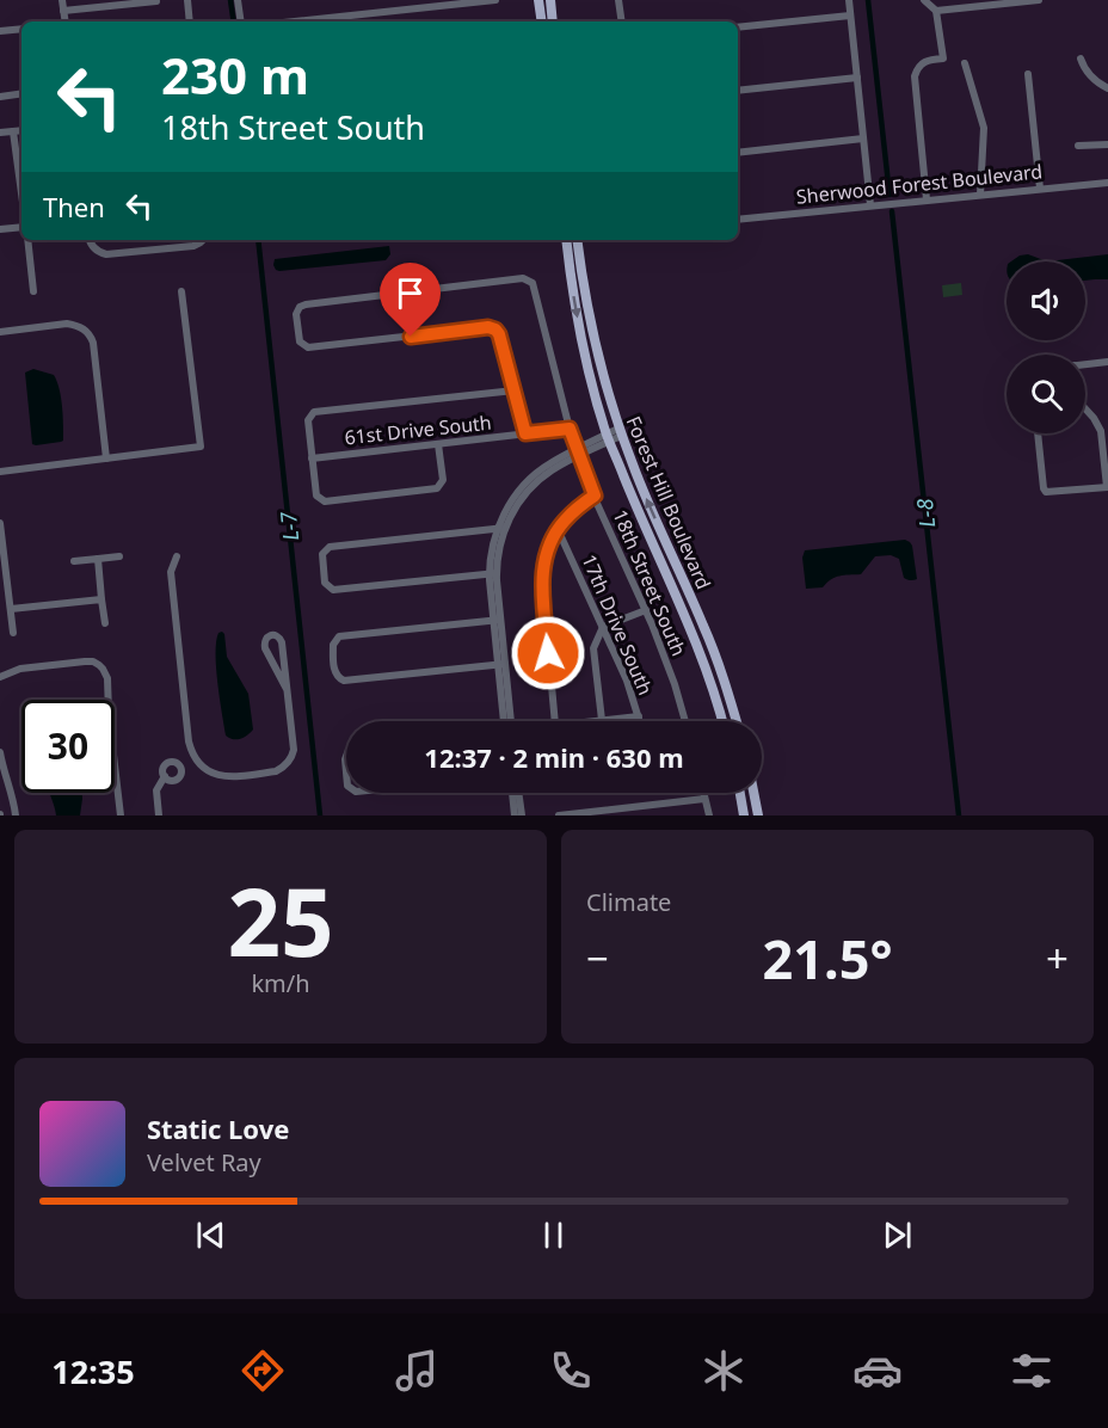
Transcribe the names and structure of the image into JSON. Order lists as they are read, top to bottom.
{
  "streets": {
    "main road": ["Forest Hill Boulevard"],
    "street": [
      "Sherwood Forest Boulevard",
      "61st Drive South",
      "18th Street South",
      "17th Drive South"
    ]
  },
  "crossings": [
    ["61st Drive South", "18th Street South"]
  ],
  "water": ["L-8", "L-7"],
  "page": {
    "turn": ["230 m", "18th Street South"],
    "then": "Then",
    "limit": "30",
    "trip": "12:37 · 2 min · 630 m",
    "tile": [
      ["25", "km/h"],
      "Climate"
    ],
    "heat": ["−", "21.5°", "+"],
    "song": ["Static Love", "Velvet Ray"],
    "tabs": "12:35"
  }
}
